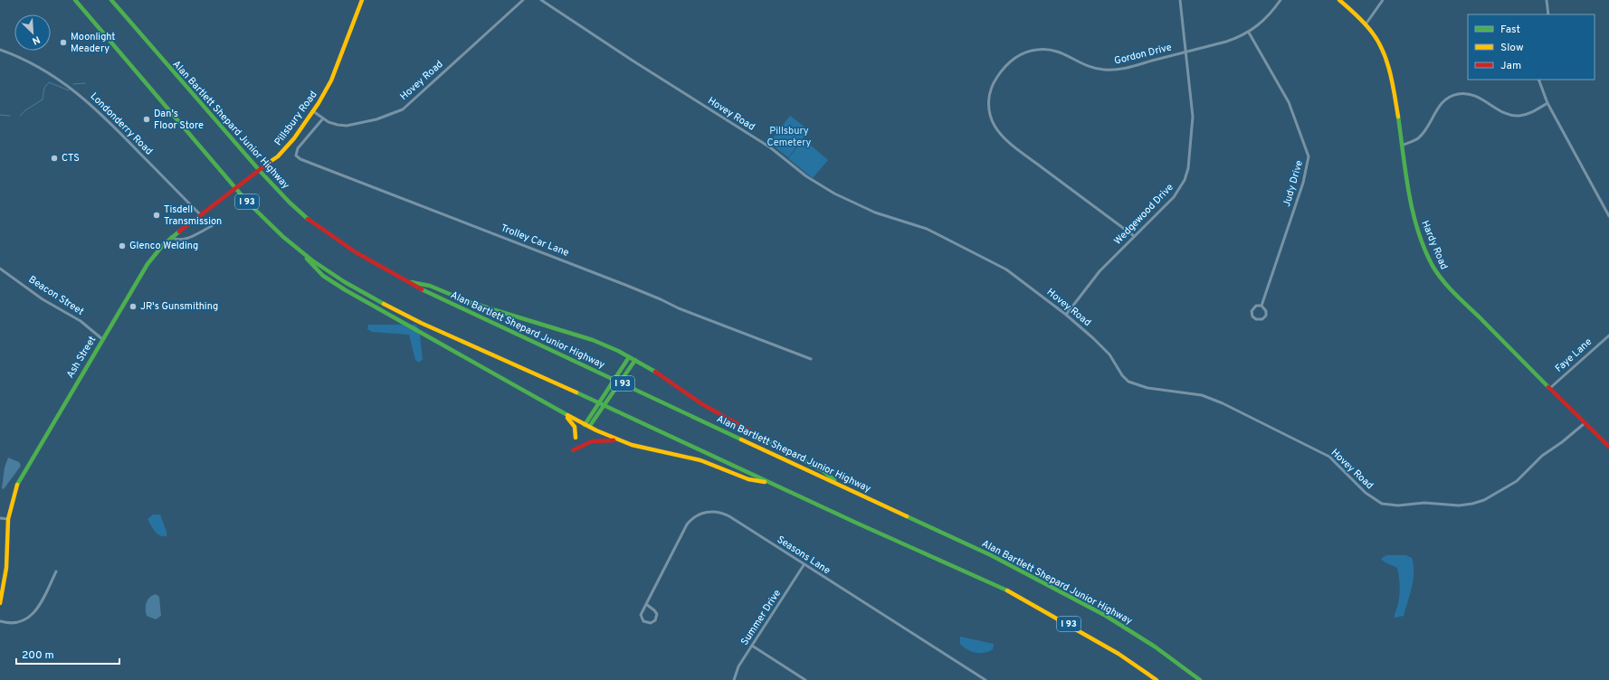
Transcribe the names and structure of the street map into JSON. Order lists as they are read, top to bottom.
{
  "streets": {
    "main road": [
      "Pillsbury Road",
      "Alan Bartlett Shepard Junior Highway",
      "I 93",
      "Hardy Road",
      "Ash Street"
    ],
    "street": [
      "Gordon Drive",
      "Hovey Road",
      "Londonderry Road",
      "Judy Drive",
      "Wedgewood Drive",
      "Trolley Car Lane",
      "Beacon Street",
      "Faye Lane",
      "Seasons Lane",
      "Summer Drive"
    ]
  },
  "crossings": [
    ["Gordon Drive", "Judy Drive"],
    ["Gordon Drive", "Wedgewood Drive"],
    ["Hovey Road", "Pillsbury Road"],
    ["Hovey Road", "Wedgewood Drive"],
    ["Hovey Road", "Trolley Car Lane"],
    ["Hovey Road", "Hardy Road"],
    ["Pillsbury Road", "Londonderry Road"],
    ["Pillsbury Road", "Ash Street"],
    ["Londonderry Road", "Ash Street"],
    ["Hardy Road", "Faye Lane"],
    ["Beacon Street", "Ash Street"],
    ["Seasons Lane", "Summer Drive"]
  ],
  "parks": ["Pillsbury Cemetery"],
  "places": [
    "Moonlight Meadery",
    "Dan's Floor Store",
    "CTS",
    "Tisdell Transmission",
    "Glenco Welding",
    "JR's Gunsmithing"
  ],
  "legend": ["Fast", "Slow", "Jam"],
  "scale_bar": "200 m",
  "north": "bottom right"
}
